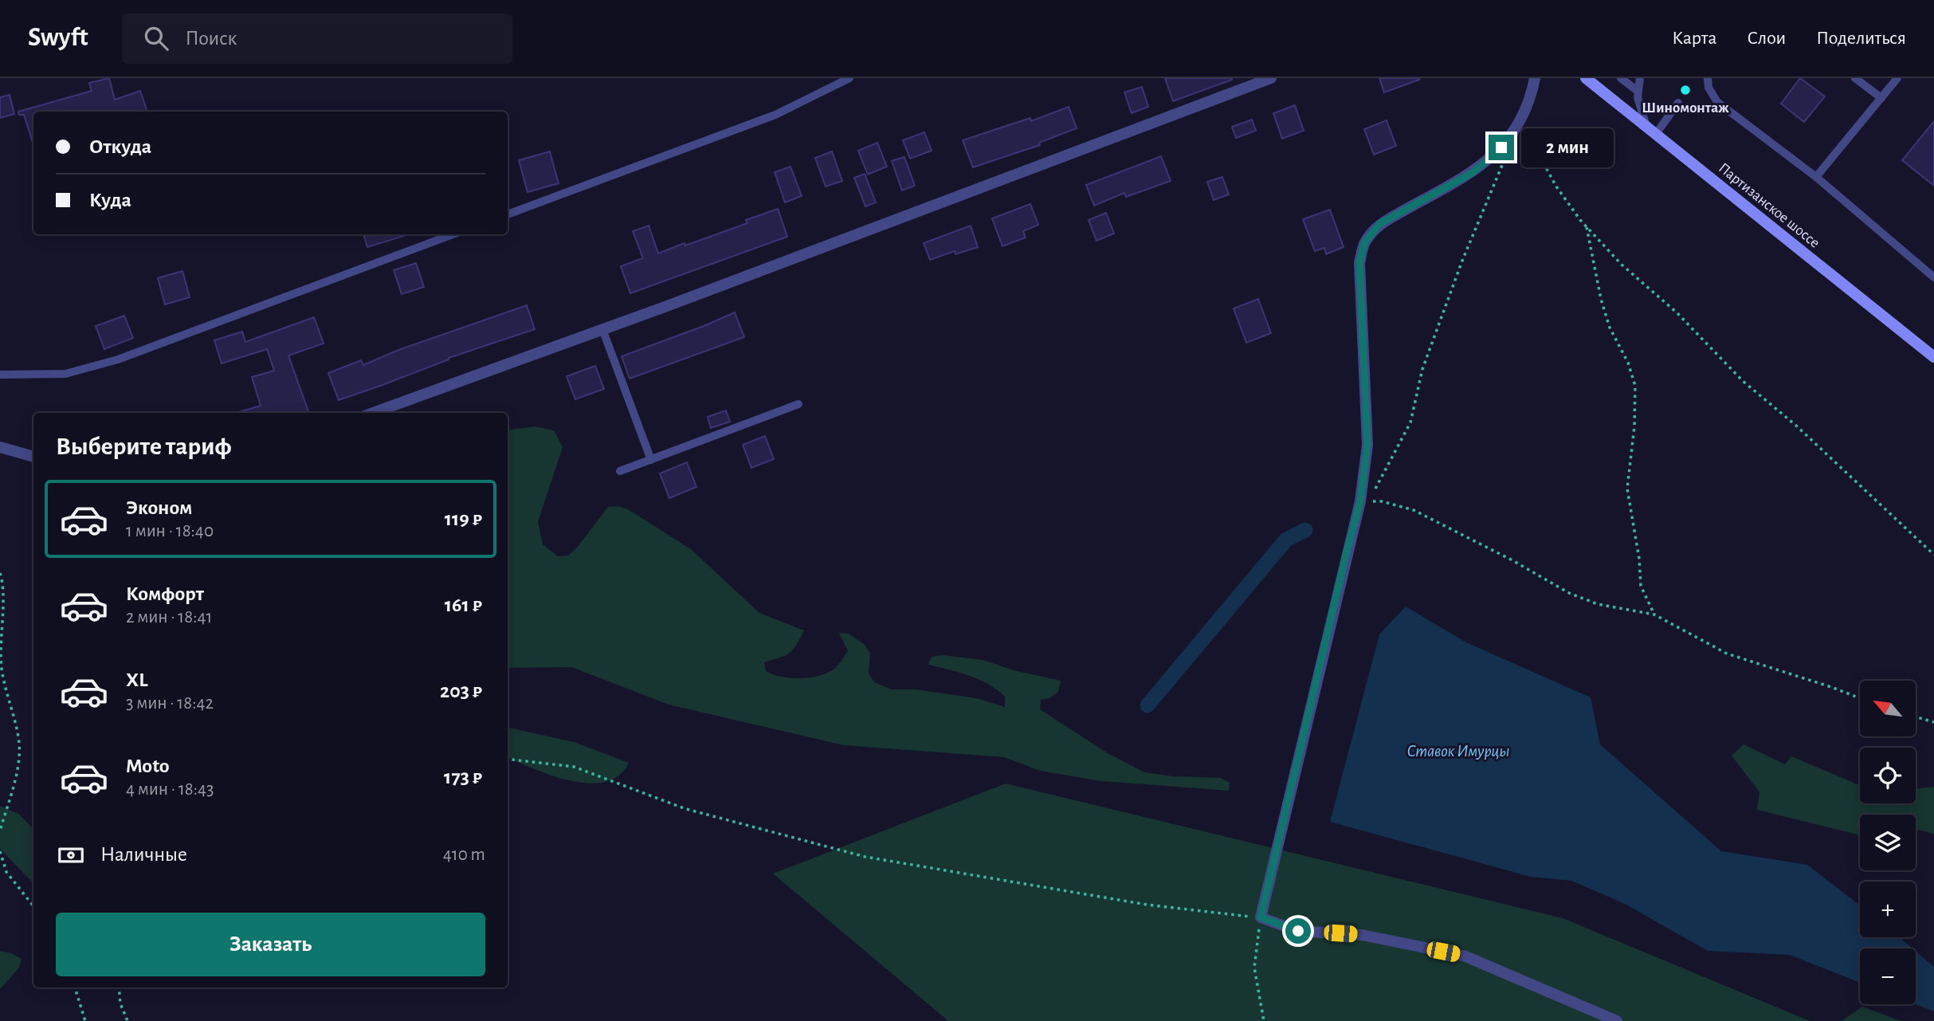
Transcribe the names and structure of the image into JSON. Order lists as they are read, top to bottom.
{
  "streets": {
    "main road": ["Партизанское шоссе"]
  },
  "water": ["Ставок Имурцы"],
  "places": ["Шиномонтаж"],
  "north": "top left",
  "page": {
    "header": "Swyft",
    "search": "Поиск",
    "nav": ["Карта", "Слои", "Поделиться"],
    "banner": ["Откуда", "Куда"],
    "bubble": "2 мин",
    "heading": "Выберите тариф",
    "list": [
      {
        "name": "Эконом",
        "note": "1 мин · 18:40",
        "value": "119 ₽"
      },
      {
        "name": "Комфорт",
        "note": "2 мин · 18:41",
        "value": "161 ₽"
      },
      {
        "name": "XL",
        "note": "3 мин · 18:42",
        "value": "203 ₽"
      },
      {
        "name": "Moto",
        "note": "4 мин · 18:43",
        "value": "173 ₽"
      }
    ],
    "map_buttons": ["+", "−"],
    "pay": ["Наличные", "410 m"],
    "buttons": "Заказать"
  }
}
